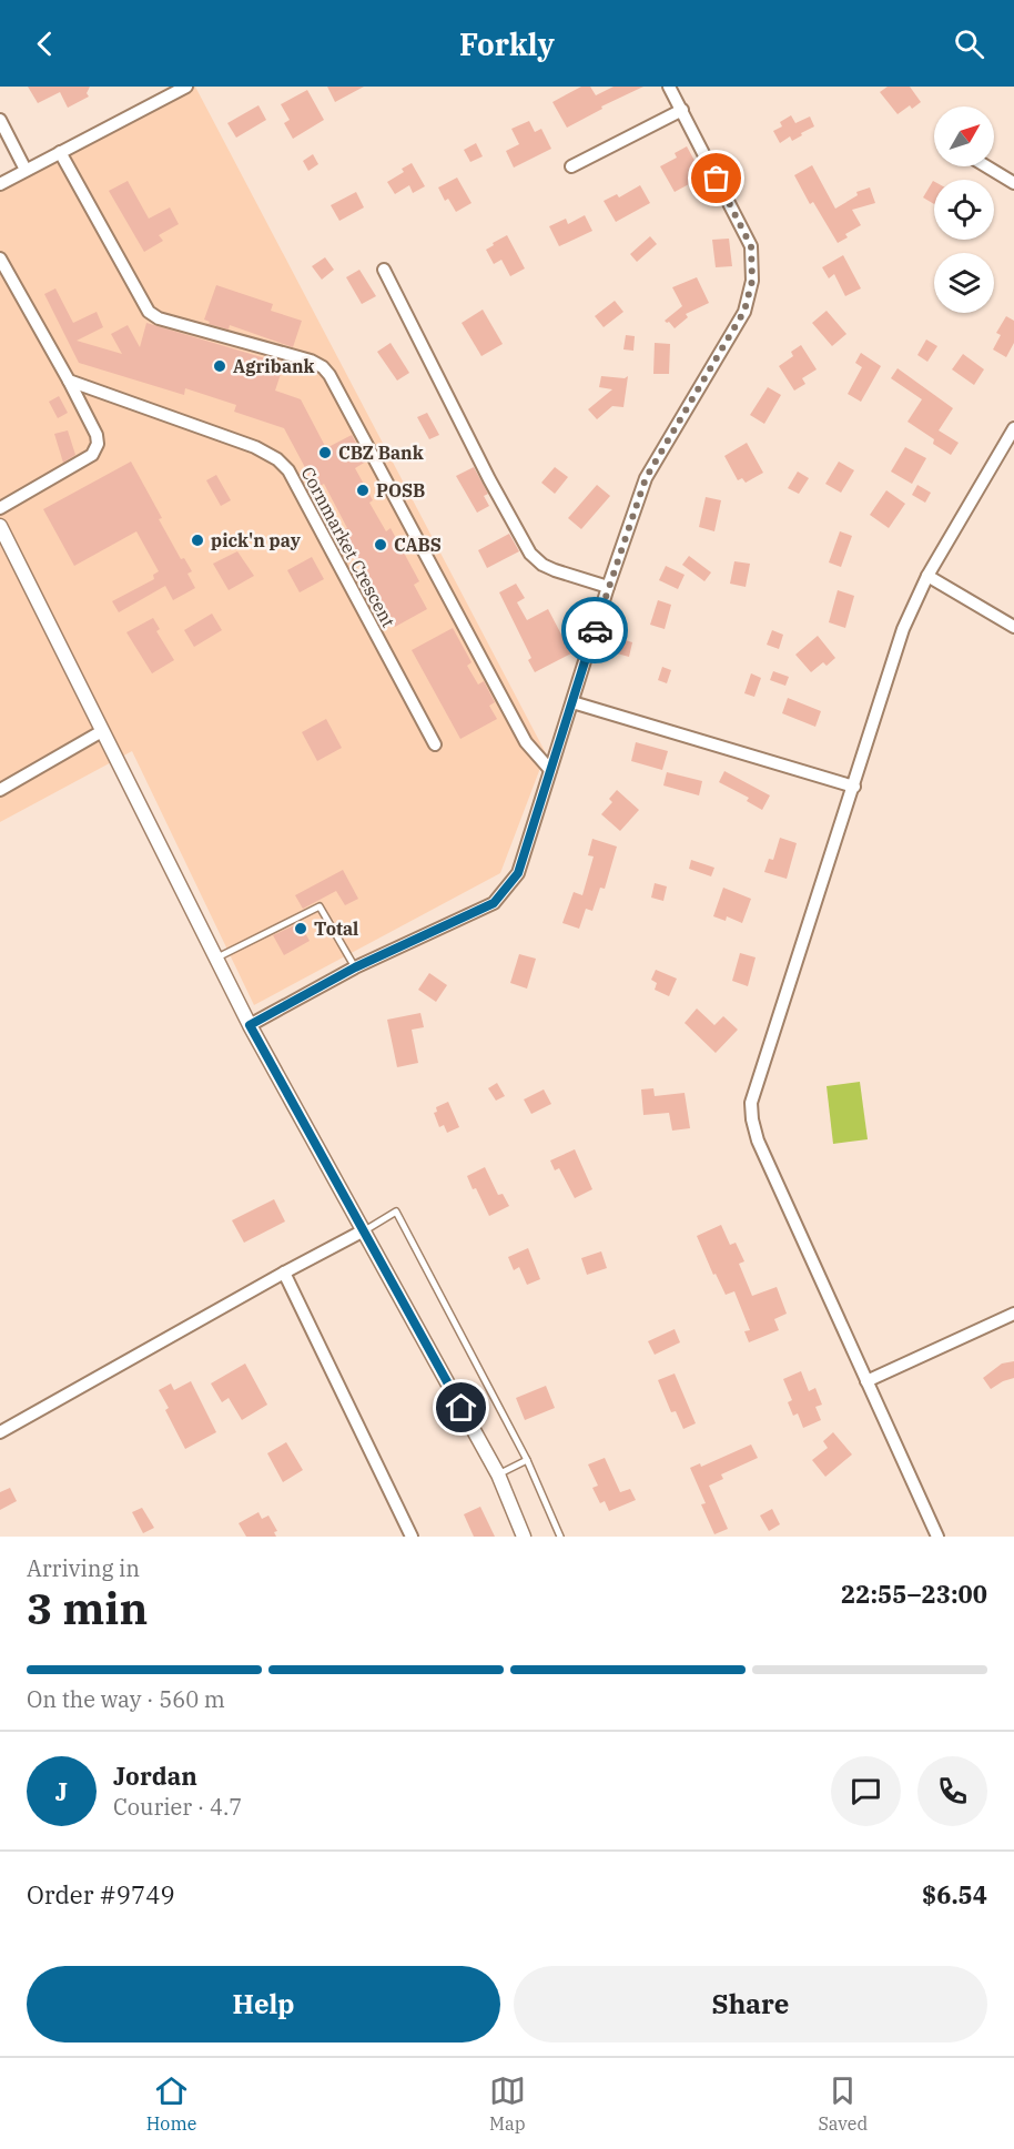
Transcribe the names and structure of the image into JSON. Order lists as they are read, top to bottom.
{
  "streets": {
    "street": ["Cornmarket Crescent"]
  },
  "places": [
    "Agribank",
    "CBZ Bank",
    "POSB",
    "pick'n pay",
    "CABS",
    "Total"
  ],
  "north": "top right",
  "page": {
    "header": "Forkly",
    "heading": ["3 min", "Arriving in", "22:55–23:00"],
    "panel": [
      "Jordan",
      "Courier · 4.7",
      "Order #9749",
      "$6.54"
    ],
    "bar": "On the way · 560 m",
    "round": "J",
    "buttons": ["Help", "Share"],
    "tabs": ["Home", "Map", "Saved"]
  }
}
